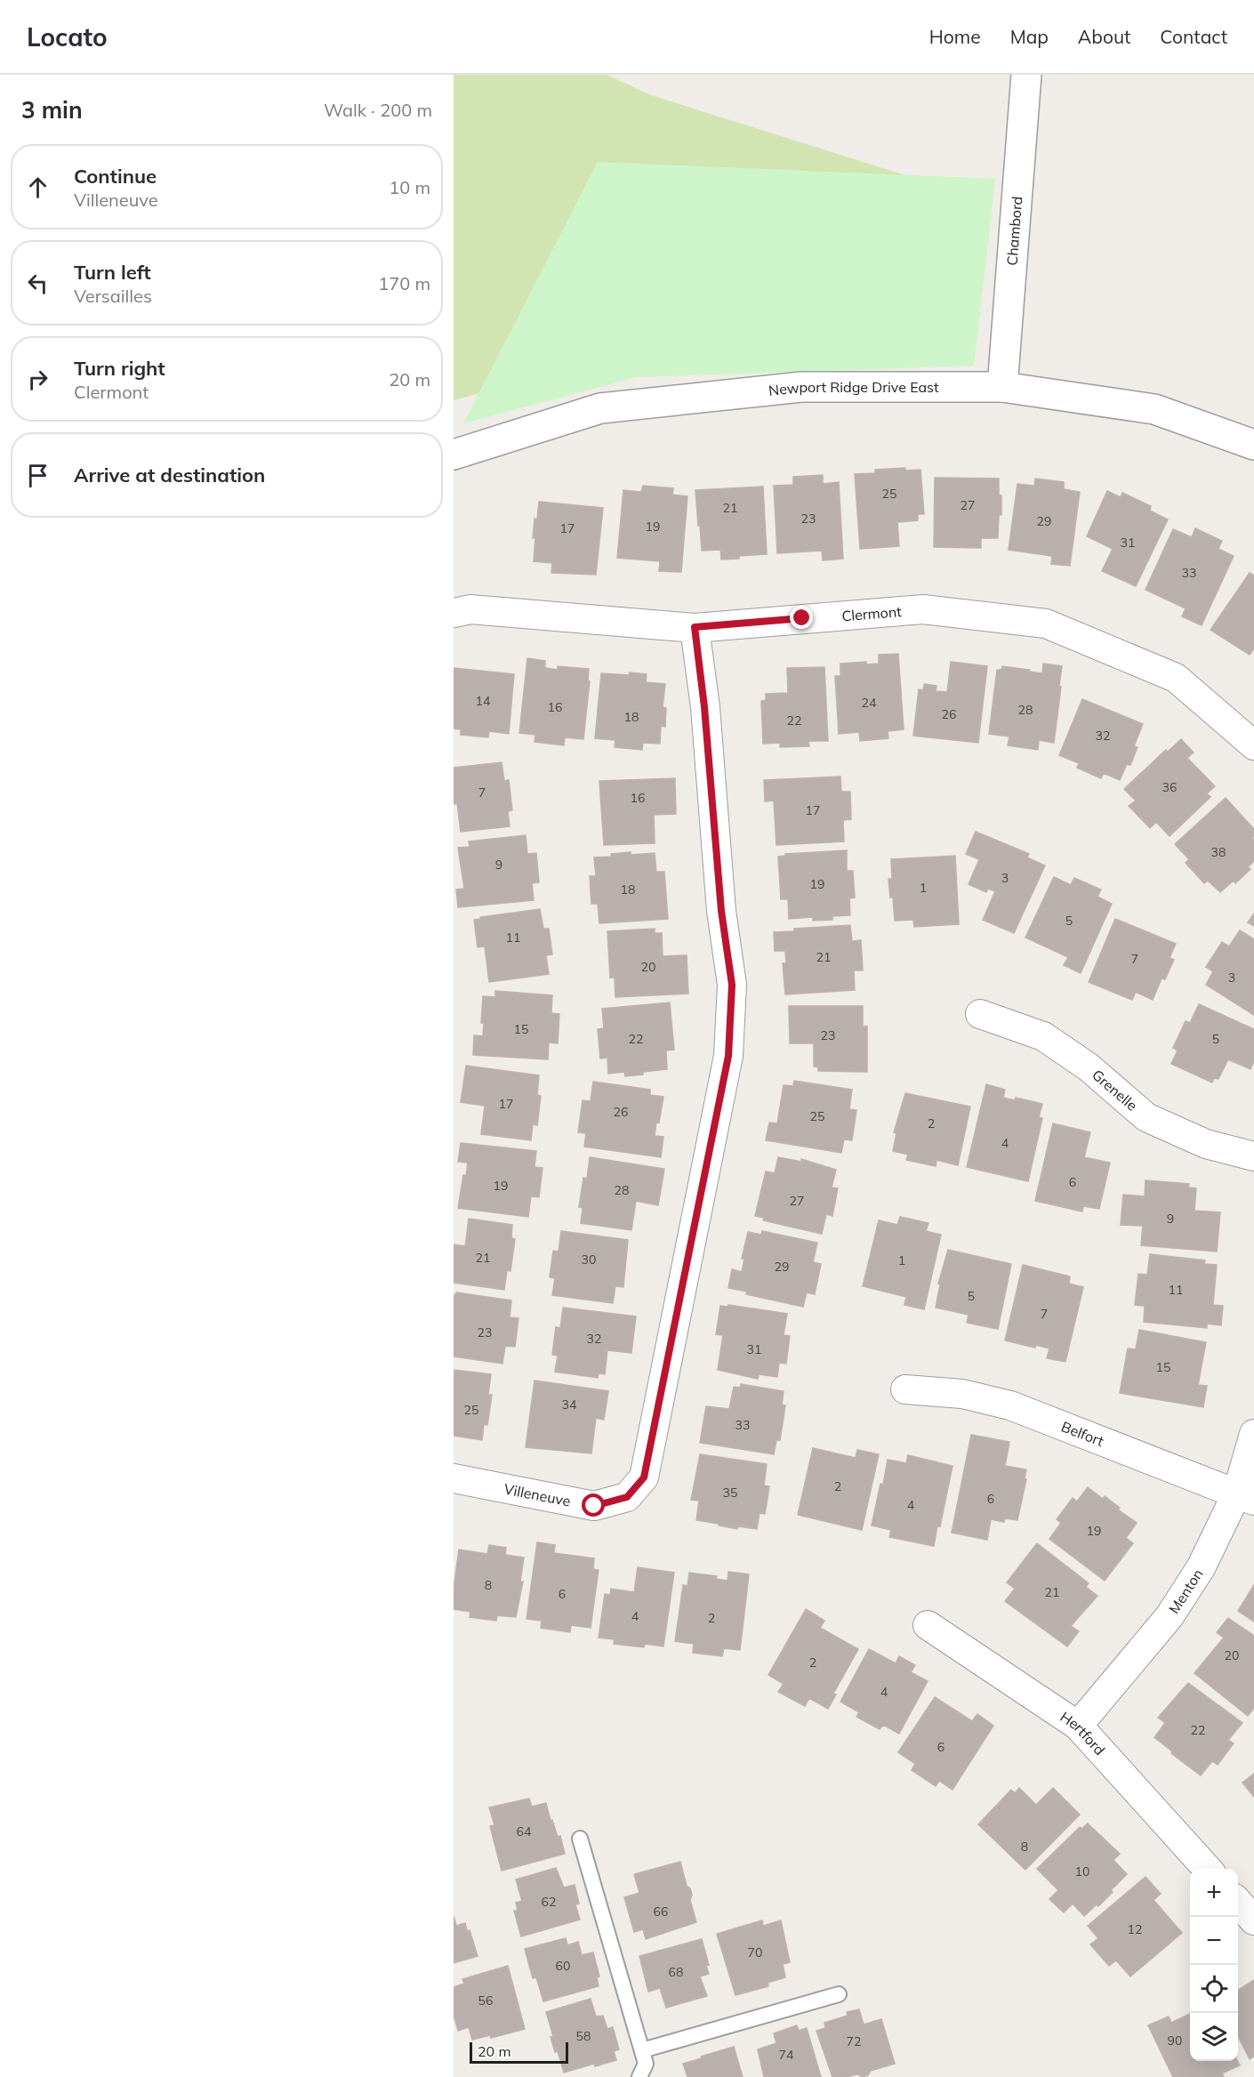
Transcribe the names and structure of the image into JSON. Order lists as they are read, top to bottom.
{
  "streets": {
    "street": [
      "Chambord",
      "Newport Ridge Drive East",
      "Clermont",
      "Grenelle",
      "Belfort",
      "Villeneuve",
      "Menton",
      "Hertford"
    ]
  },
  "crossings": [
    ["Chambord", "Newport Ridge Drive East"],
    ["Clermont", "Villeneuve"],
    ["Belfort", "Menton"],
    ["Menton", "Hertford"]
  ],
  "house_numbers": [
    "25",
    "27",
    "21",
    "23",
    "29",
    "19",
    "17",
    "31",
    "33",
    "14",
    "24",
    "16",
    "28",
    "26",
    "18",
    "22",
    "32",
    "36",
    "7",
    "16",
    "17",
    "38",
    "9",
    "3",
    "19",
    "1",
    "18",
    "5",
    "11",
    "21",
    "7",
    "20",
    "3",
    "15",
    "23",
    "22",
    "5",
    "17",
    "26",
    "25",
    "2",
    "4",
    "6",
    "19",
    "28",
    "27",
    "9",
    "21",
    "30",
    "1",
    "29",
    "11",
    "5",
    "7",
    "23",
    "32",
    "31",
    "15",
    "34",
    "25",
    "33",
    "2",
    "35",
    "6",
    "4",
    "19",
    "8",
    "21",
    "6",
    "4",
    "2",
    "20",
    "2",
    "4",
    "22",
    "6",
    "64",
    "8",
    "10",
    "62",
    "66",
    "12",
    "70",
    "60",
    "68",
    "56",
    "58",
    "90",
    "72",
    "74"
  ],
  "scale_bar": "20 m",
  "page": {
    "header": "Locato",
    "nav": [
      "Home",
      "Map",
      "About",
      "Contact"
    ],
    "heading": ["3 min", "Walk · 200 m"],
    "list": [
      ["Continue", "Villeneuve", "10 m"],
      ["Turn left", "Versailles", "170 m"],
      ["Turn right", "Clermont", "20 m"],
      "Arrive at destination"
    ],
    "map_buttons": ["+", "−"],
    "scale": "20 m"
  }
}
